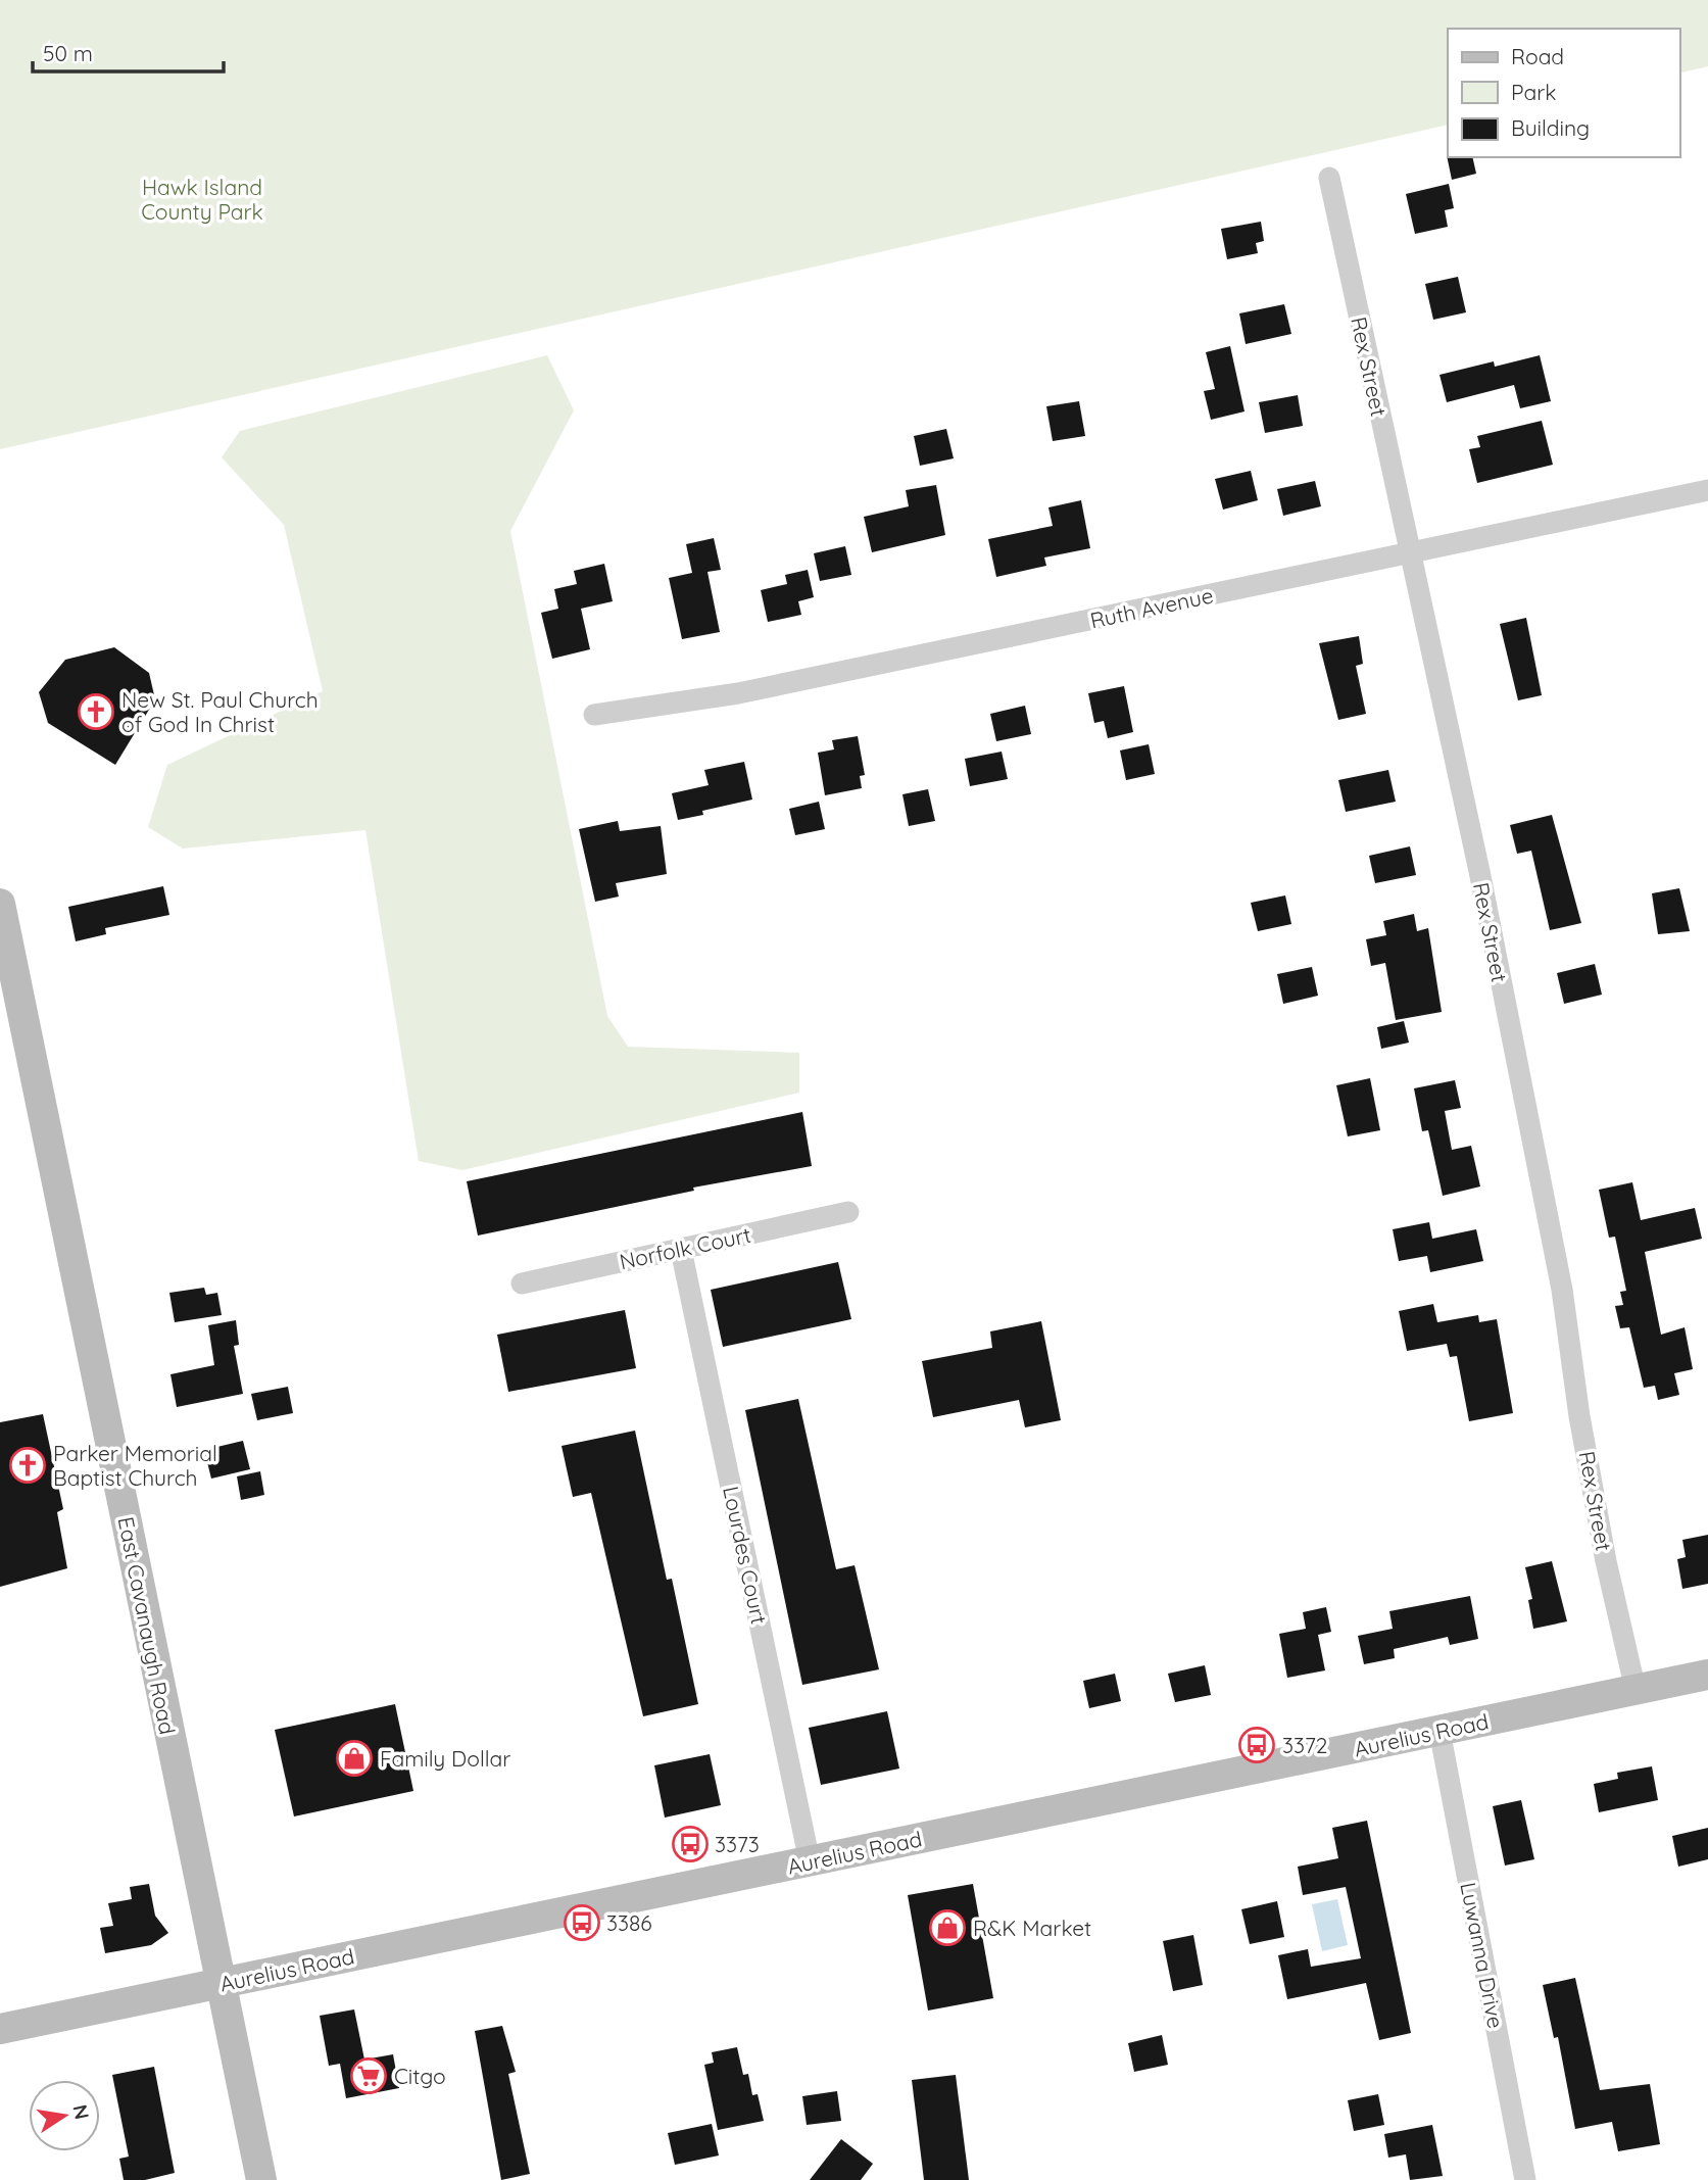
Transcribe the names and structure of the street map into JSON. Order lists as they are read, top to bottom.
{
  "streets": {
    "street": [
      "Rex Street",
      "Ruth Avenue",
      "Norfolk Court",
      "Lourdes Court",
      "East Cavanaugh Road",
      "Aurelius Road",
      "Luwanna Drive"
    ]
  },
  "crossings": [
    ["Rex Street", "Ruth Avenue"],
    ["Rex Street", "Aurelius Road"],
    ["Norfolk Court", "Lourdes Court"],
    ["Lourdes Court", "Aurelius Road"],
    ["East Cavanaugh Road", "Aurelius Road"],
    ["Aurelius Road", "Luwanna Drive"]
  ],
  "parks": ["Hawk Island County Park"],
  "places": {
    "church": ["New St. Paul Church of God In Christ", "Parker Memorial Baptist Church"],
    "bus stop": ["3372", "3373", "3386"],
    "shop": ["Family Dollar", "R&K Market"],
    "supermarket": ["Citgo"]
  },
  "legend": ["Road", "Park", "Building"],
  "scale_bar": "50 m",
  "north": "right"
}
